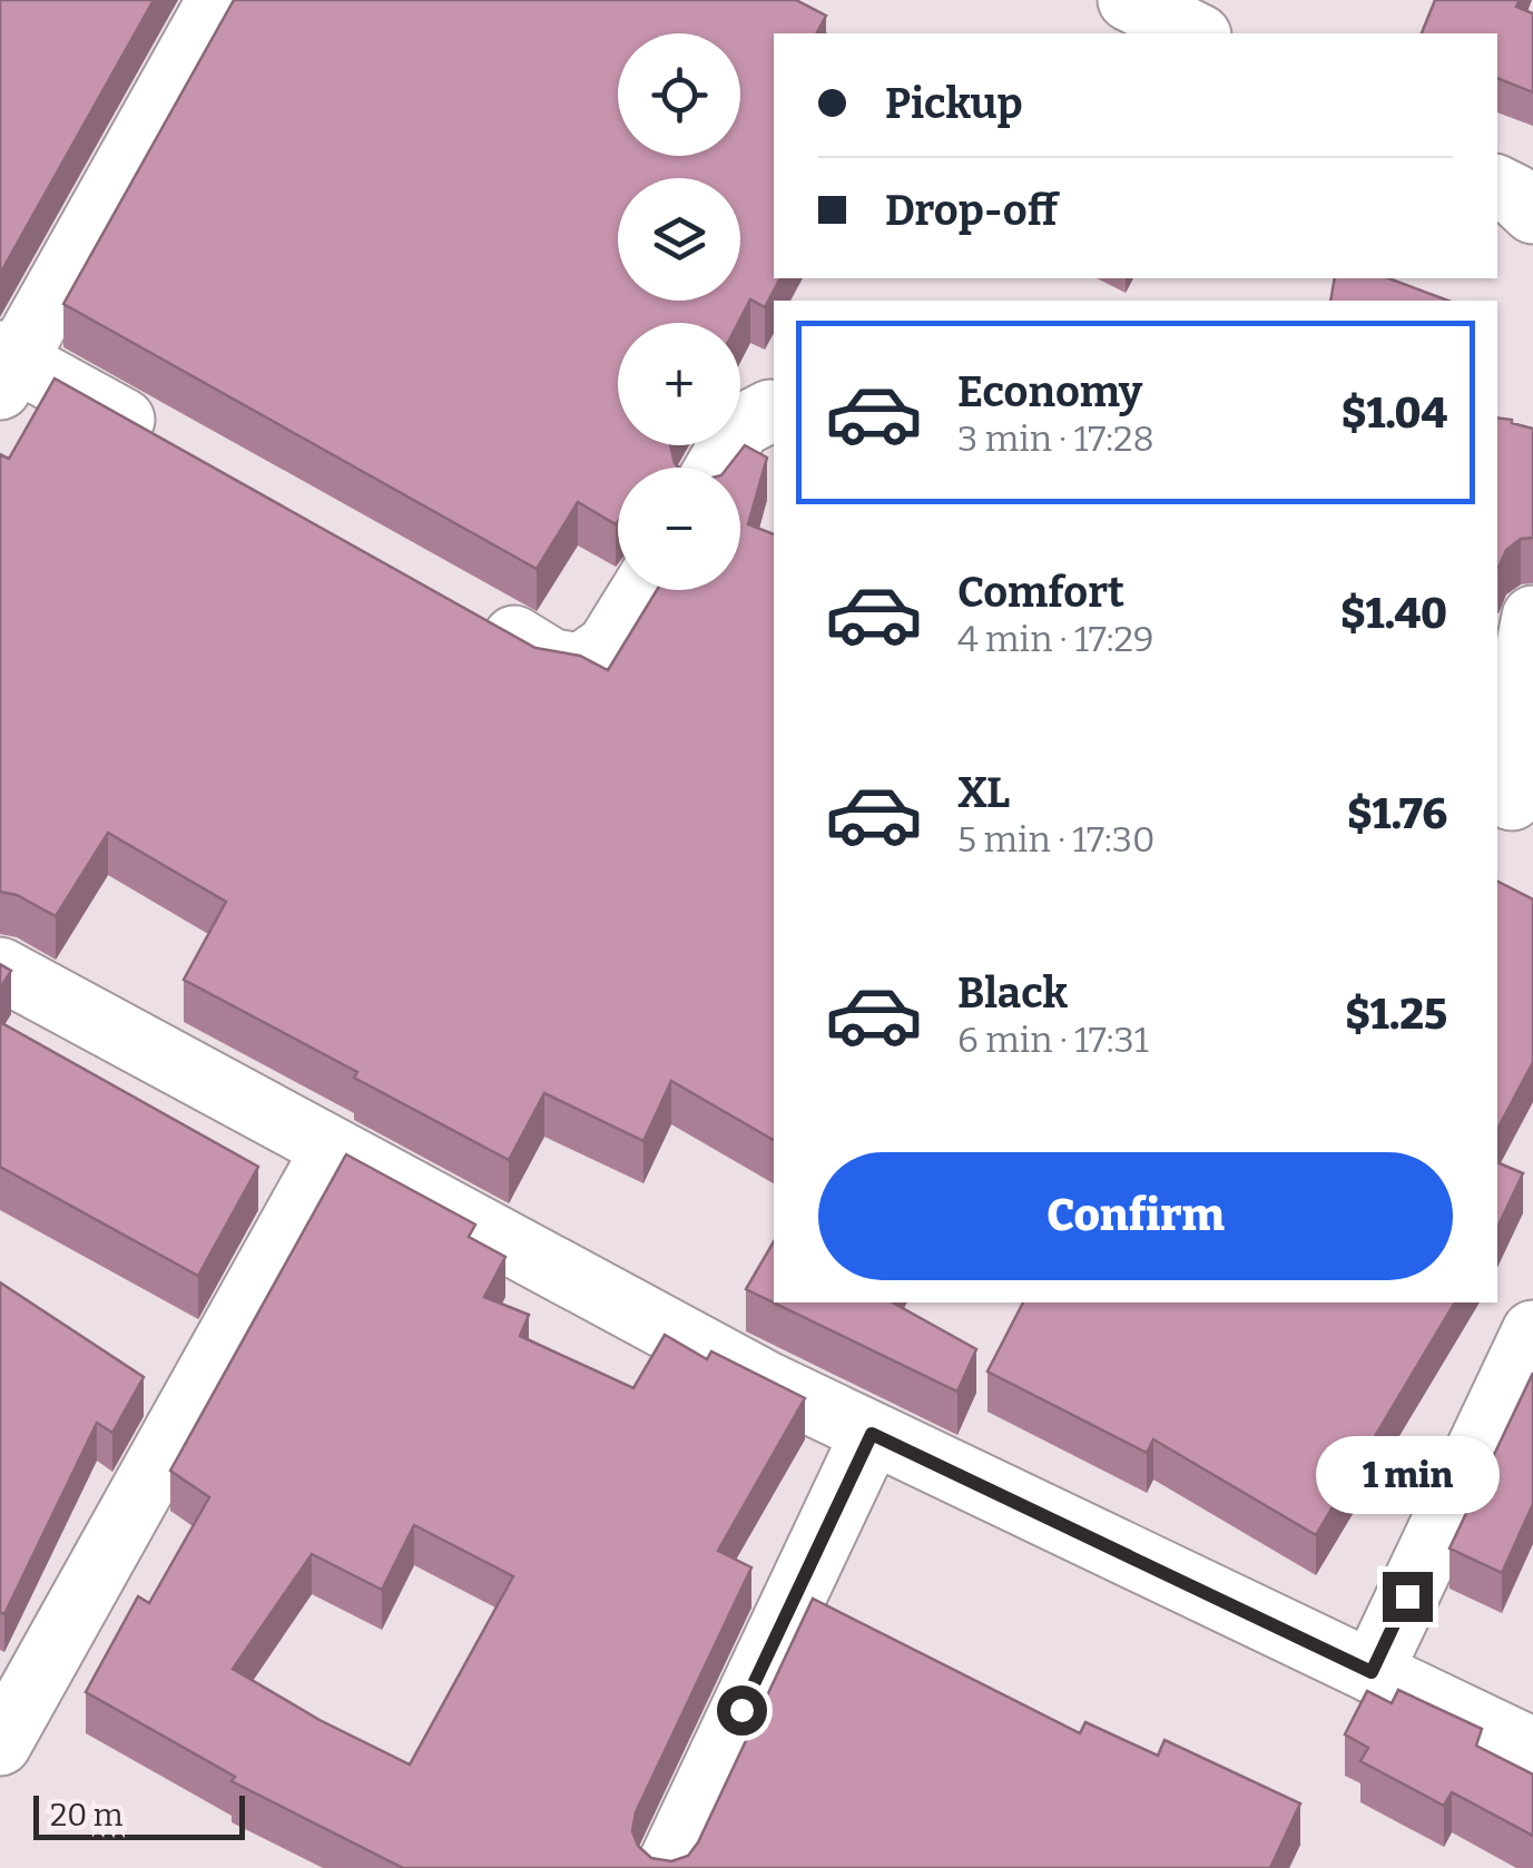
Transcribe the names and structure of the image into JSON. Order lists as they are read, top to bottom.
{
  "scale_bar": "20 m",
  "page": {
    "map_buttons": ["+", "−"],
    "banner": ["Pickup", "Drop-off"],
    "list": [
      {
        "name": "Economy",
        "note": "3 min · 17:28",
        "value": "$1.04"
      },
      {
        "name": "Comfort",
        "note": "4 min · 17:29",
        "value": "$1.40"
      },
      {
        "name": "XL",
        "note": "5 min · 17:30",
        "value": "$1.76"
      },
      {
        "name": "Black",
        "note": "6 min · 17:31",
        "value": "$1.25"
      }
    ],
    "buttons": "Confirm",
    "bubble": "1 min",
    "scale": "20 m"
  }
}
